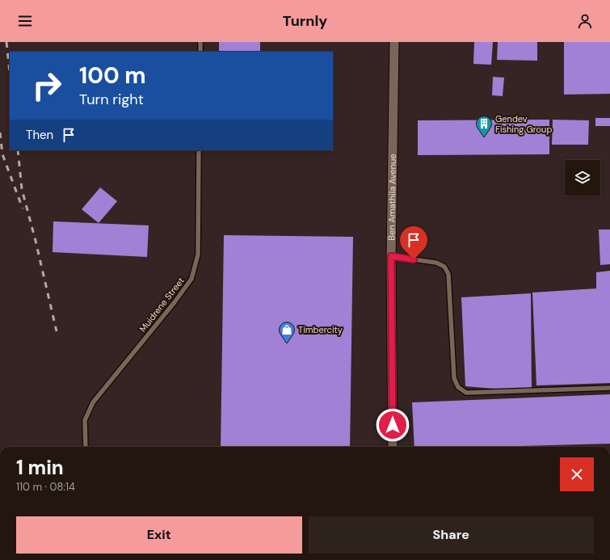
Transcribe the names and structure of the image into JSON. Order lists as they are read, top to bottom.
{
  "streets": {
    "street": ["Ben Amathila Avenue"],
    "lane": ["Muidrene Street"]
  },
  "places": {
    "building": ["Gendev Fishing Group"],
    "shop": ["Timbercity"]
  },
  "page": {
    "header": "Turnly",
    "turn": ["100 m", "Turn right"],
    "then": "Then",
    "heading": ["1 min", "110 m · 08:14"],
    "buttons": ["Exit", "Share"]
  }
}
